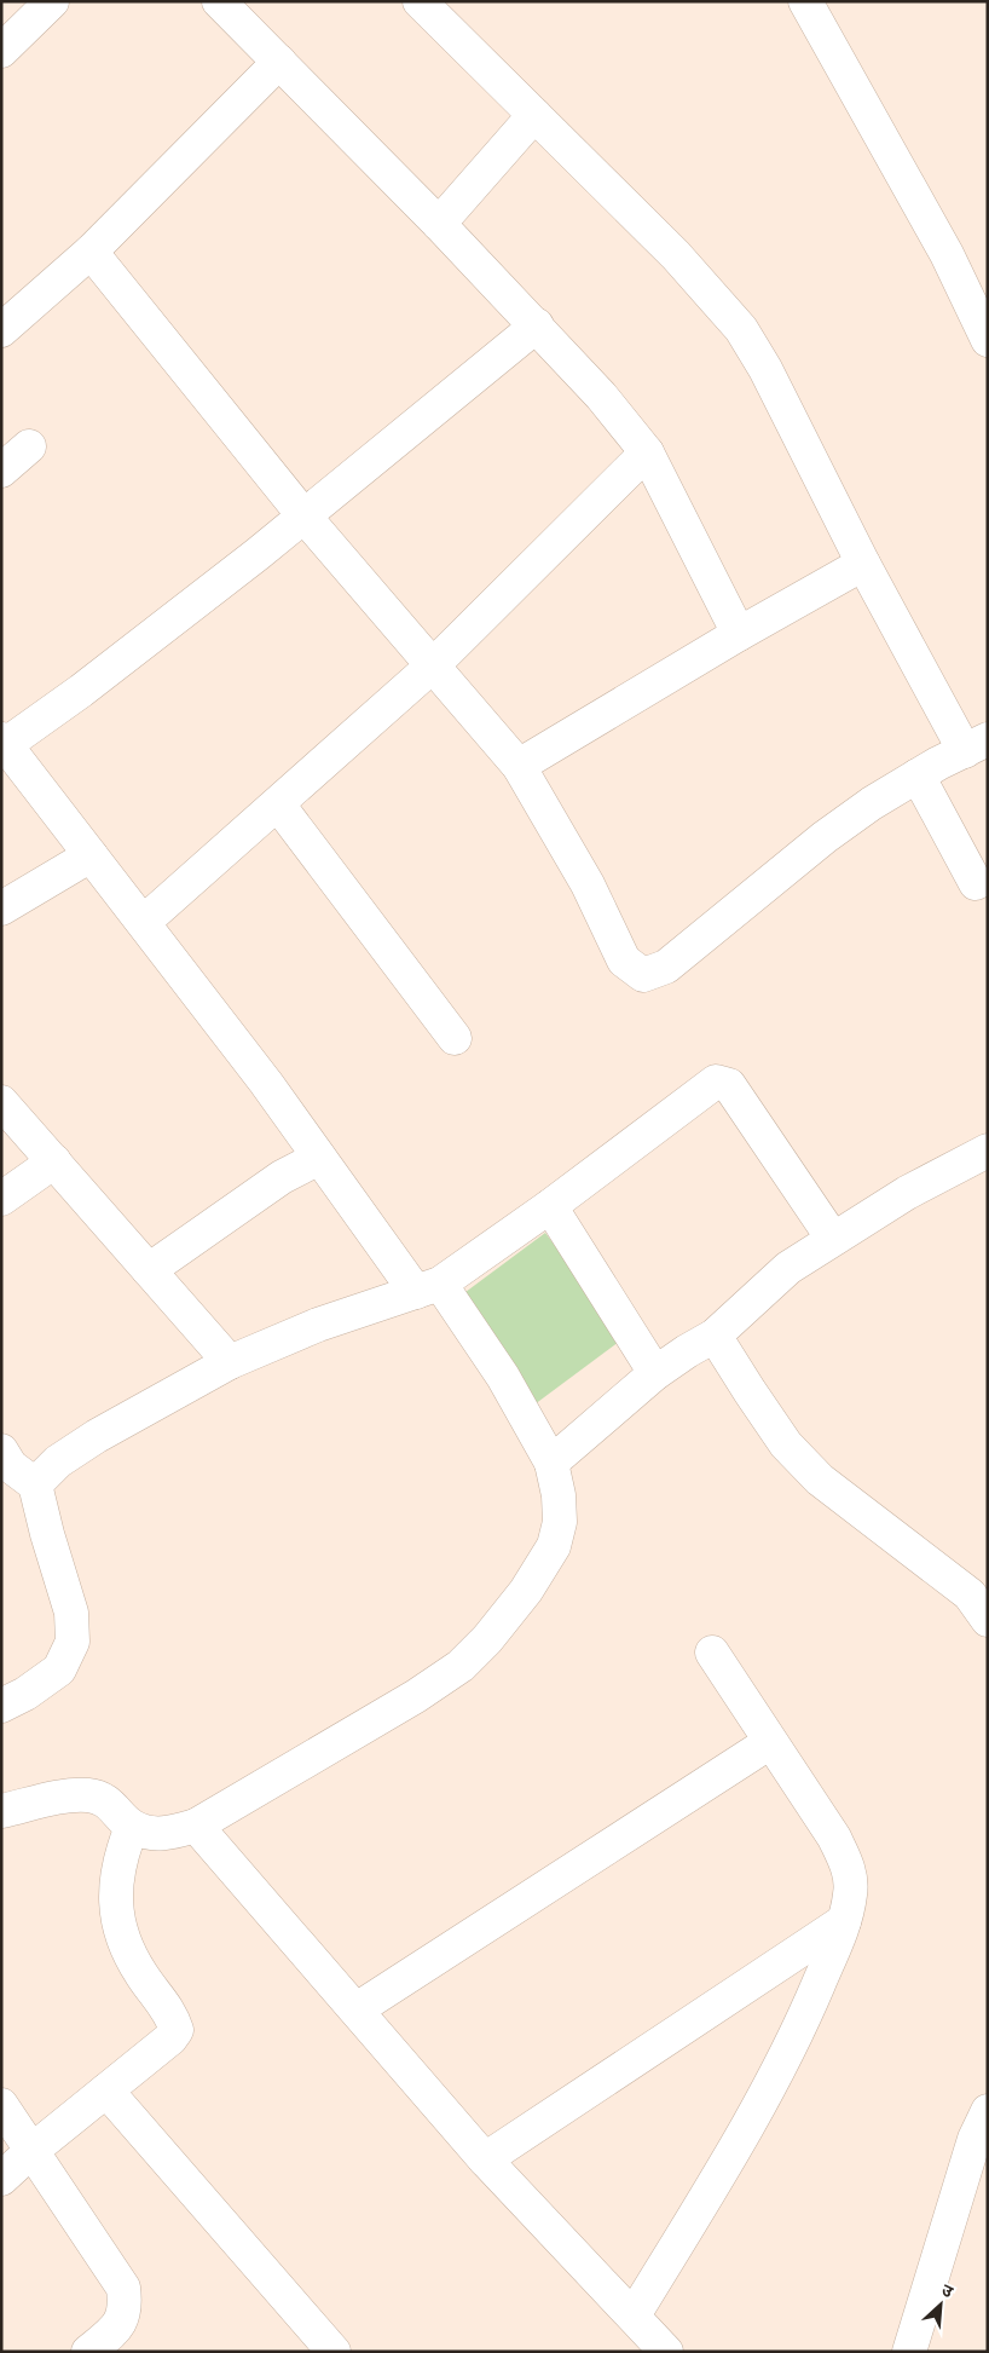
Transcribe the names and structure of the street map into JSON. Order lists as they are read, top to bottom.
{
  "north": "top right"
}
